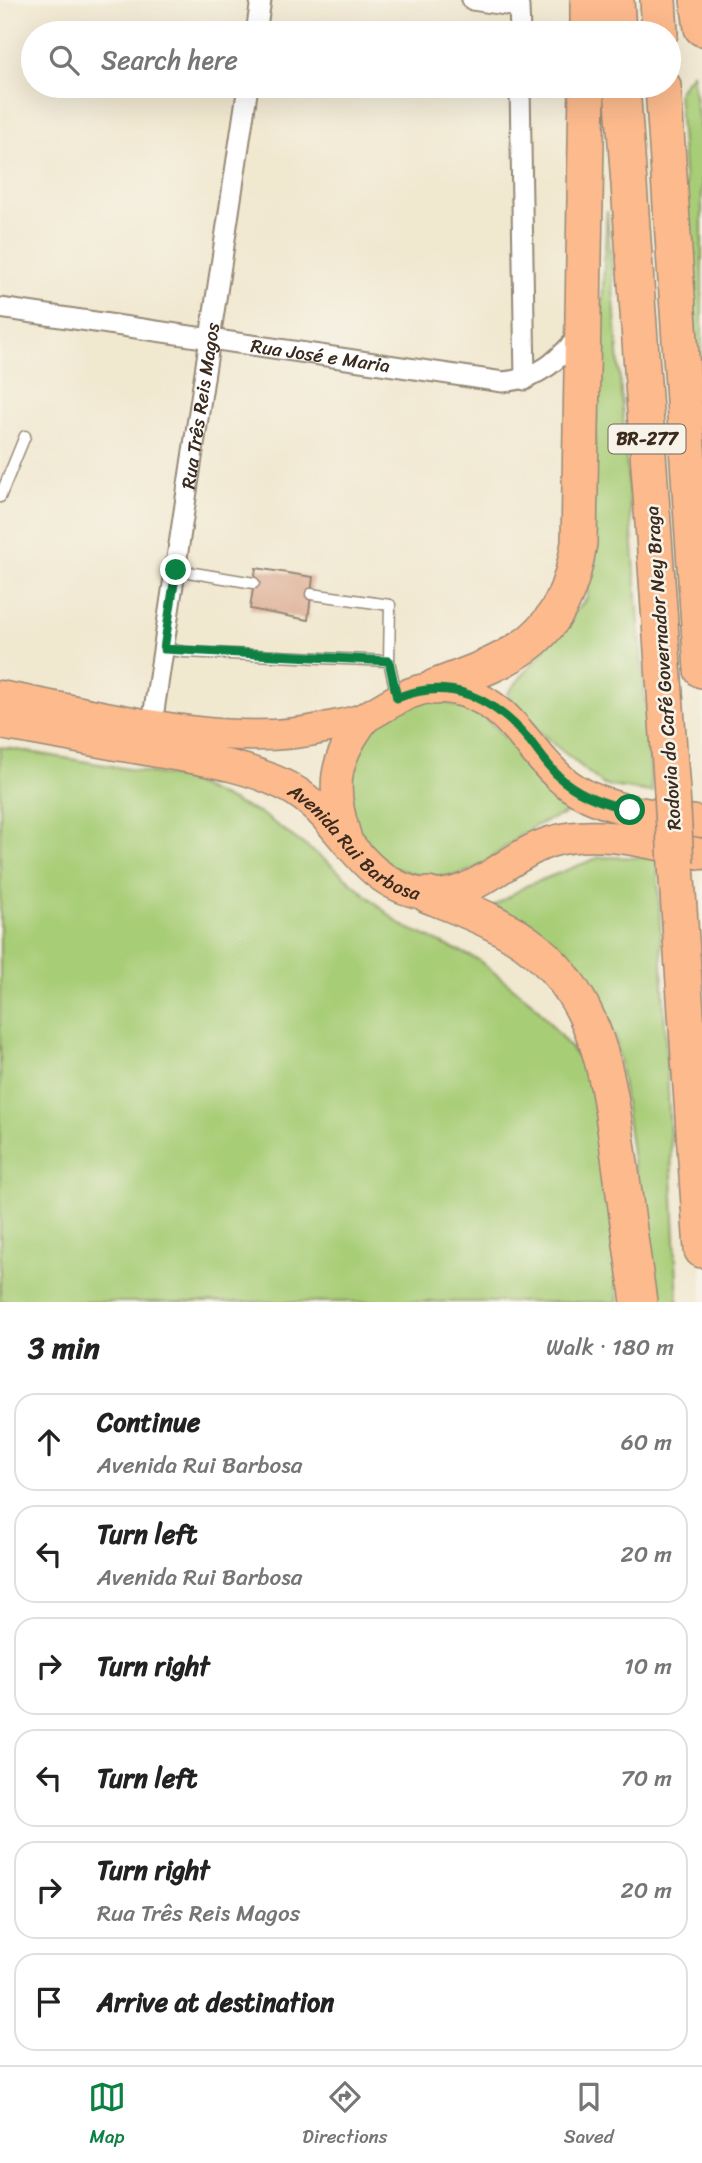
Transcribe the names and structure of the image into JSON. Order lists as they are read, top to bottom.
{
  "streets": {
    "highway": ["BR-277", "Rodovia do Café Governador Ney Braga"],
    "main road": ["Avenida Rui Barbosa"],
    "street": ["Rua José e Maria", "Rua Três Reis Magos"]
  },
  "crossings": [
    ["Rua José e Maria", "Rua Três Reis Magos"],
    ["Rodovia do Café Governador Ney Braga", "Avenida Rui Barbosa"]
  ],
  "page": {
    "search": "Search here",
    "heading": ["3 min", "Walk · 180 m"],
    "list": [
      ["Continue", "Avenida Rui Barbosa", "60 m"],
      ["Turn left", "Avenida Rui Barbosa", "20 m"],
      ["Turn right", "10 m"],
      ["Turn left", "70 m"],
      ["Turn right", "Rua Três Reis Magos", "20 m"],
      "Arrive at destination"
    ],
    "nav": ["Map", "Directions", "Saved"]
  }
}
